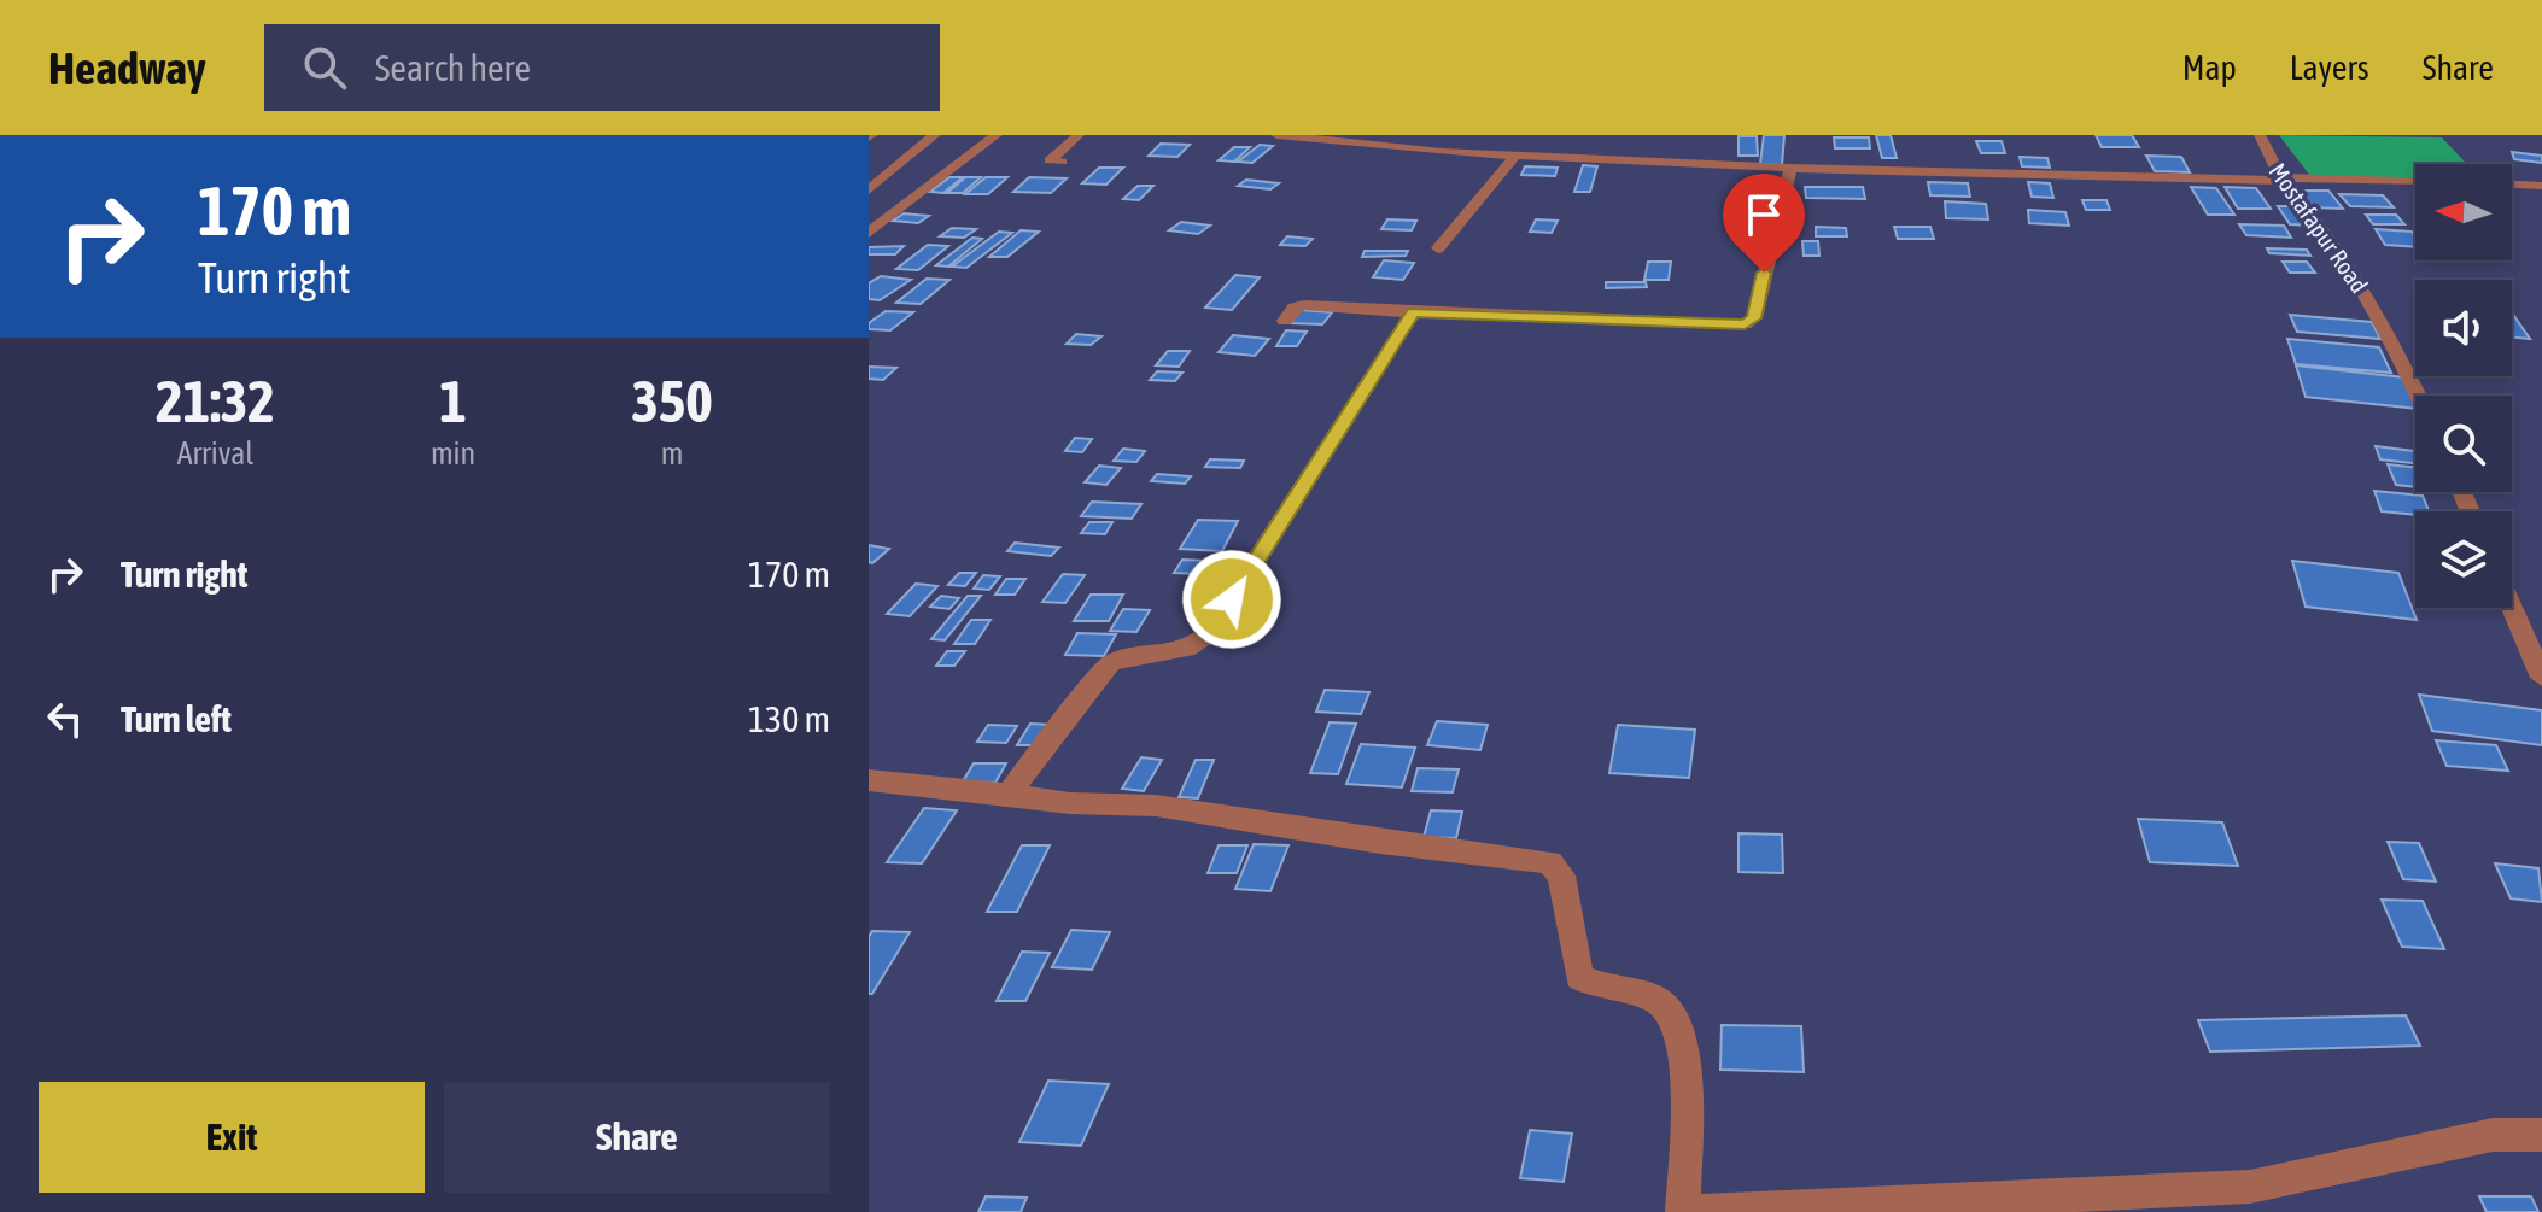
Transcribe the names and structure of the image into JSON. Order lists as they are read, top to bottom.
{
  "streets": {
    "street": ["Mostafapur Road"]
  },
  "north": "left",
  "page": {
    "header": "Headway",
    "search": "Search here",
    "nav": ["Map", "Layers", "Share"],
    "turn": ["170 m", "Turn right"],
    "eta": [
      "21:32",
      "Arrival",
      "1",
      "min",
      "350",
      "m"
    ],
    "list": [
      {
        "name": "Turn right",
        "value": "170 m"
      },
      {
        "name": "Turn left",
        "value": "130 m"
      }
    ],
    "buttons": ["Exit", "Share"]
  }
}
